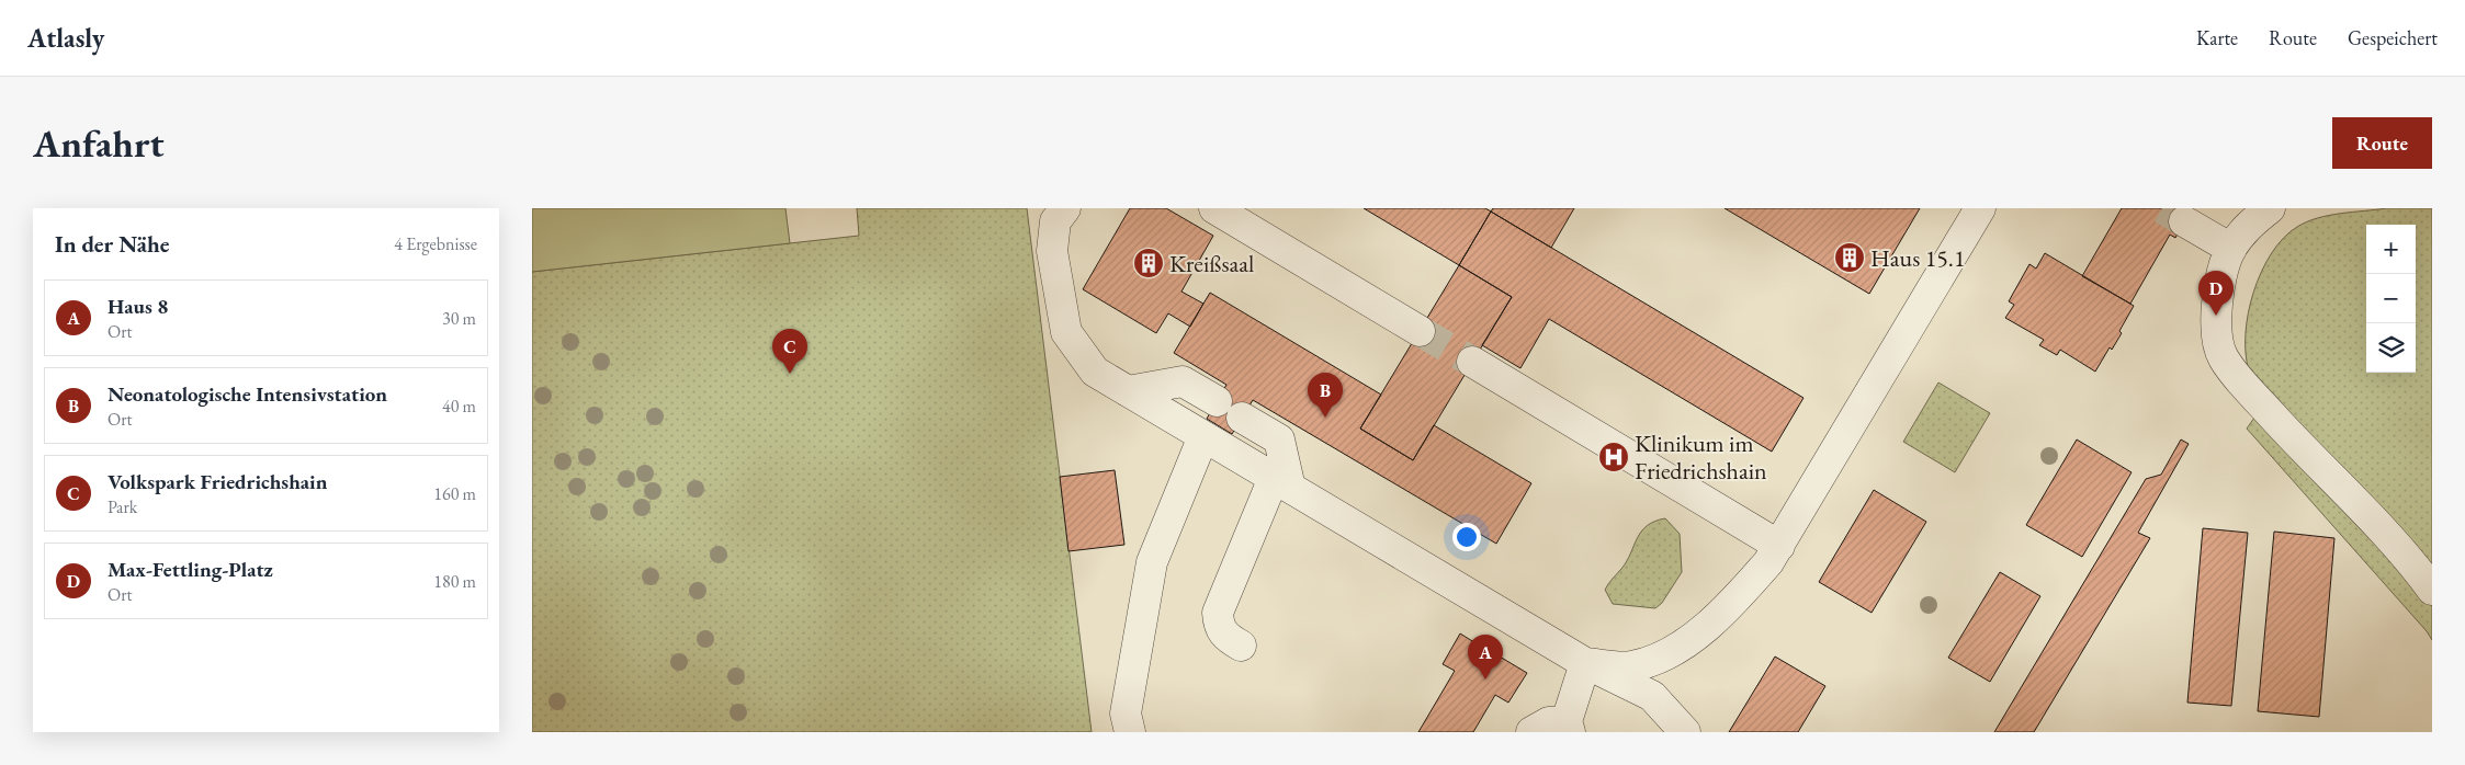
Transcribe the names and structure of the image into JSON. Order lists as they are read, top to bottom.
{
  "places": {
    "building": ["Haus 15.1", "Kreißsaal"],
    "hospital": ["Klinikum im Friedrichshain"]
  },
  "page": {
    "header": "Atlasly",
    "nav": ["Karte", "Route", "Gespeichert"],
    "buttons": "Route",
    "title": "Anfahrt",
    "heading": ["In der Nähe", "4 Ergebnisse"],
    "map_buttons": ["+", "−"],
    "pins": [
      "D",
      "C",
      "B",
      "A"
    ],
    "list": [
      {
        "mark": "A",
        "name": "Haus 8",
        "note": "Ort",
        "value": "30 m"
      },
      {
        "mark": "B",
        "name": "Neonatologische Intensivstation",
        "note": "Ort",
        "value": "40 m"
      },
      {
        "mark": "C",
        "name": "Volkspark Friedrichshain",
        "note": "Park",
        "value": "160 m"
      },
      {
        "mark": "D",
        "name": "Max-Fettling-Platz",
        "note": "Ort",
        "value": "180 m"
      }
    ]
  }
}
